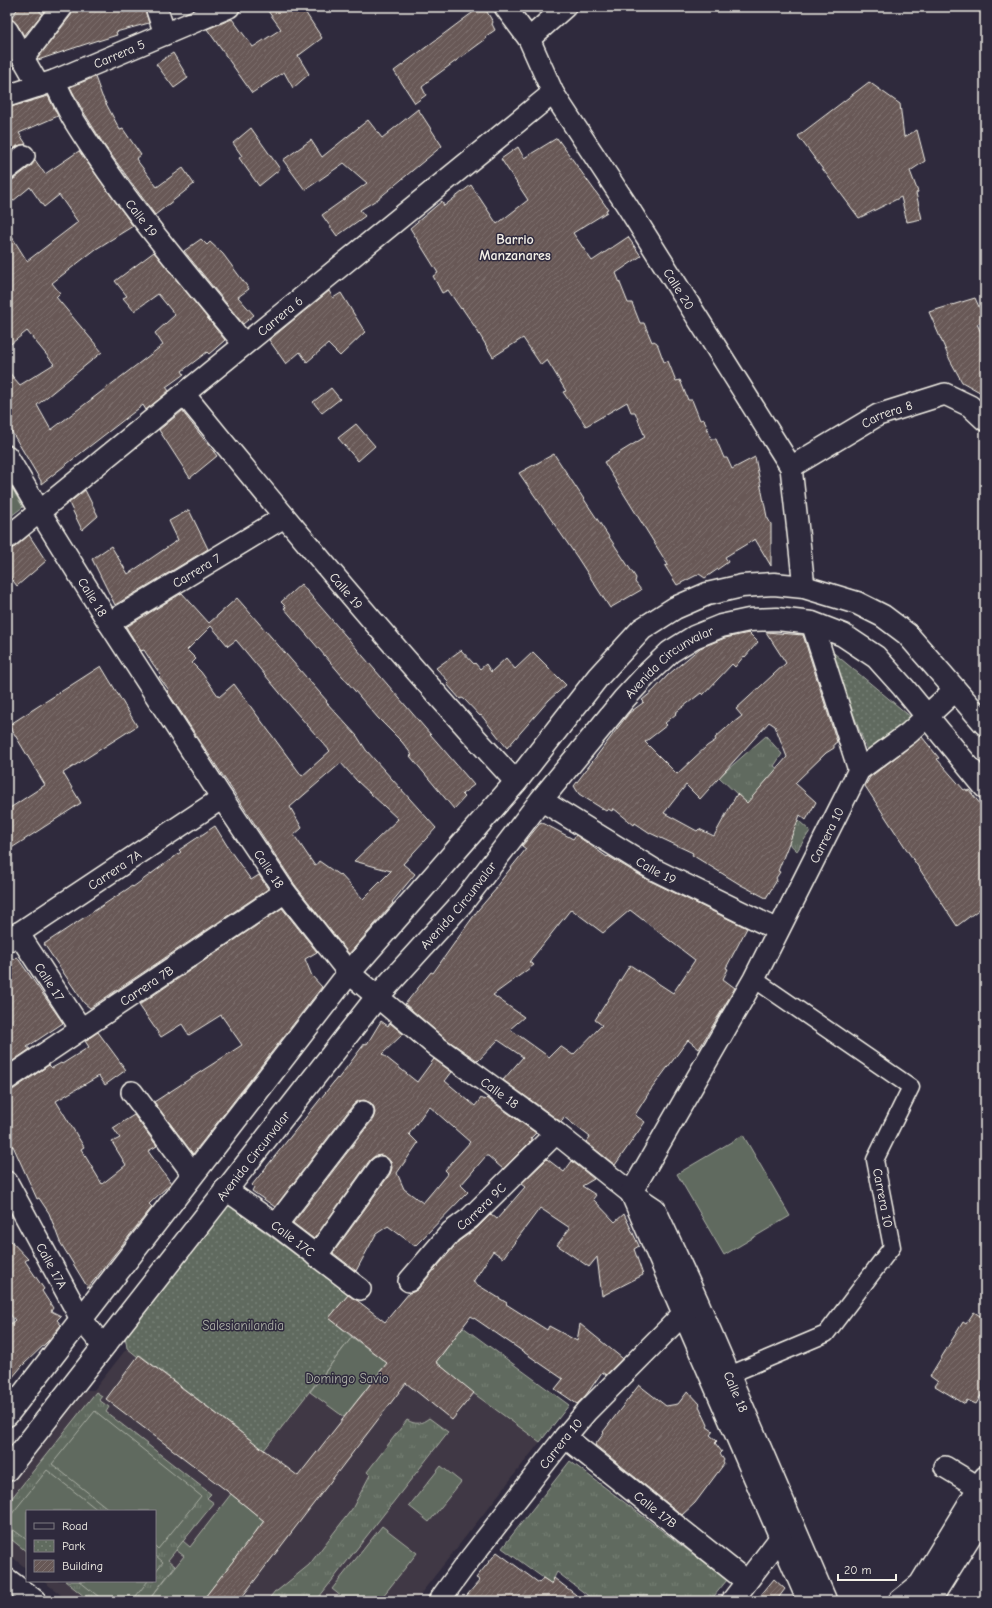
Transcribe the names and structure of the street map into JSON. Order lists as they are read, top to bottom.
{
  "streets": {
    "main road": ["Avenida Circunvalar"],
    "street": [
      "Carrera 5",
      "Calle 19",
      "Calle 20",
      "Carrera 6",
      "Carrera 8",
      "Carrera 7",
      "Calle 18",
      "Carrera 10",
      "Carrera 7A",
      "Calle 17",
      "Carrera 7B",
      "Carrera 9C",
      "Calle 17C",
      "Calle 17A",
      "Calle 17B"
    ]
  },
  "crossings": [
    ["Carrera 5", "Calle 19"],
    ["Calle 19", "Carrera 6"],
    ["Calle 19", "Carrera 7"],
    ["Calle 19", "Avenida Circunvalar"],
    ["Calle 19", "Carrera 10"],
    ["Calle 20", "Carrera 6"],
    ["Calle 20", "Carrera 8"],
    ["Carrera 6", "Calle 18"],
    ["Carrera 7", "Calle 18"],
    ["Calle 18", "Avenida Circunvalar"],
    ["Calle 18", "Carrera 10"],
    ["Calle 18", "Carrera 7A"],
    ["Calle 18", "Carrera 7B"],
    ["Calle 18", "Carrera 9C"],
    ["Avenida Circunvalar", "Carrera 10"],
    ["Avenida Circunvalar", "Calle 17C"],
    ["Avenida Circunvalar", "Calle 17A"],
    ["Carrera 10", "Calle 17B"],
    ["Carrera 7A", "Calle 17"],
    ["Calle 17", "Carrera 7B"]
  ],
  "districts": ["Barrio Manzanares"],
  "parks": ["Salesianilandia", "Domingo Savio"],
  "legend": ["Road", "Park", "Building"],
  "scale_bar": "20 m"
}
